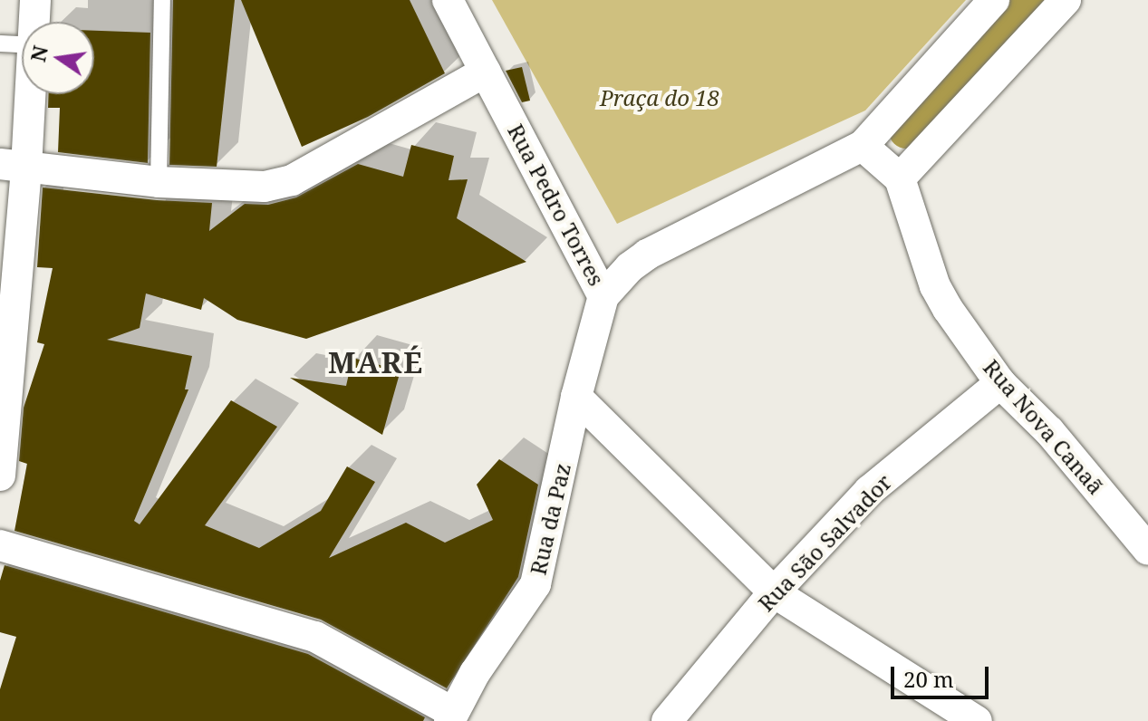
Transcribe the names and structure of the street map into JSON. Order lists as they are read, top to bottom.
{
  "streets": {
    "street": [
      "Rua Pedro Torres",
      "Rua Nova Canaã",
      "Rua da Paz",
      "Rua São Salvador"
    ]
  },
  "crossings": [
    ["Rua Pedro Torres", "Rua da Paz"],
    ["Rua Nova Canaã", "Rua São Salvador"]
  ],
  "districts": ["MARÉ"],
  "parks": ["Praça do 18"],
  "scale_bar": "20 m",
  "north": "left"
}
